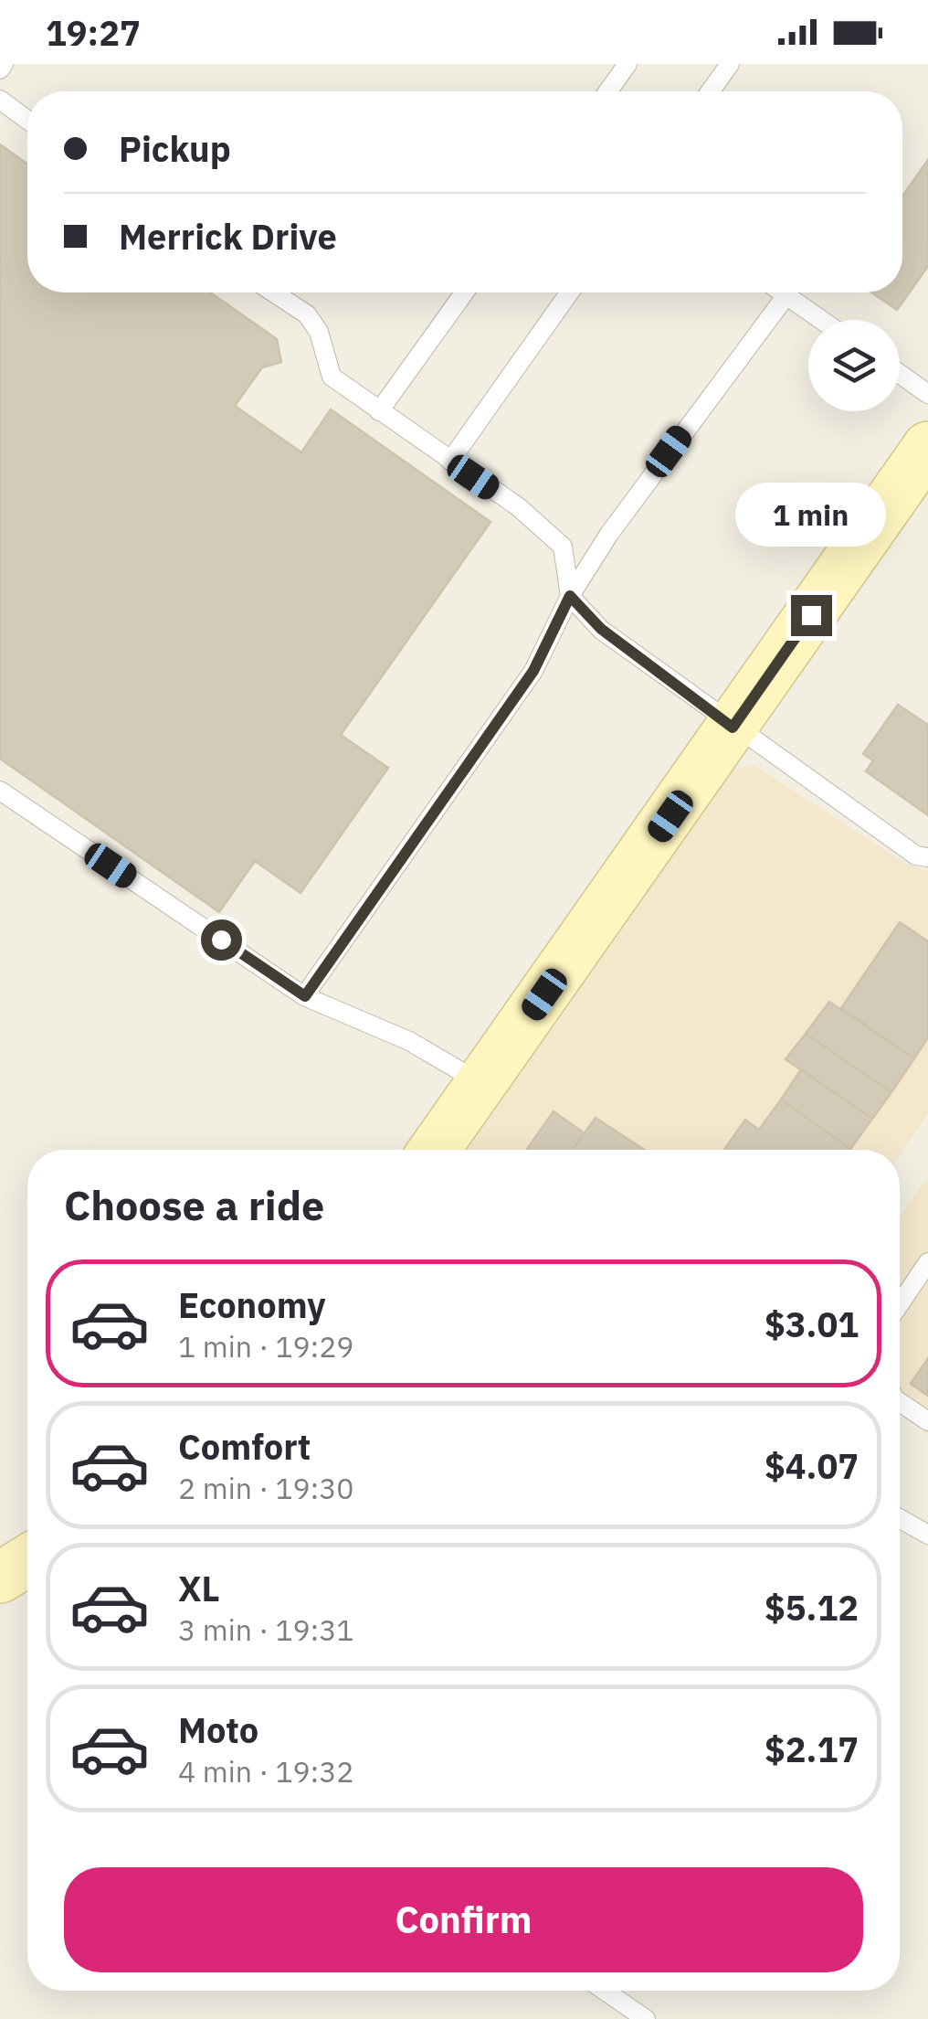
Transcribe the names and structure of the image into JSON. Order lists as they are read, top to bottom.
{
  "page": {
    "status": "19:27",
    "banner": ["Pickup", "Merrick Drive"],
    "bubble": "1 min",
    "heading": "Choose a ride",
    "list": [
      {
        "name": "Economy",
        "note": "1 min · 19:29",
        "value": "$3.01"
      },
      {
        "name": "Comfort",
        "note": "2 min · 19:30",
        "value": "$4.07"
      },
      {
        "name": "XL",
        "note": "3 min · 19:31",
        "value": "$5.12"
      },
      {
        "name": "Moto",
        "note": "4 min · 19:32",
        "value": "$2.17"
      }
    ],
    "buttons": "Confirm"
  }
}
